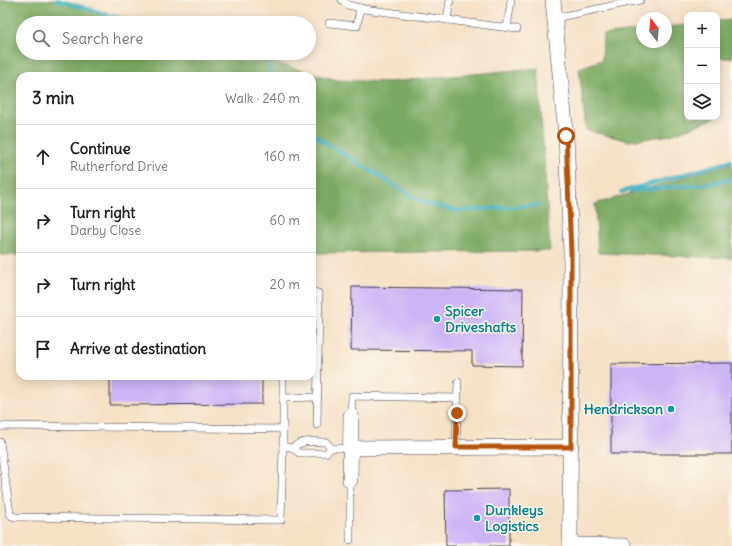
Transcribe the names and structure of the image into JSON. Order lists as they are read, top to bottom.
{
  "places": ["Spicer Driveshafts", "Hendrickson", "Dunkleys Logistics"],
  "north": "top",
  "page": {
    "map_buttons": ["+", "−"],
    "search": "Search here",
    "heading": ["3 min", "Walk · 240 m"],
    "list": [
      ["Continue", "Rutherford Drive", "160 m"],
      ["Turn right", "Darby Close", "60 m"],
      ["Turn right", "20 m"],
      "Arrive at destination"
    ]
  }
}
